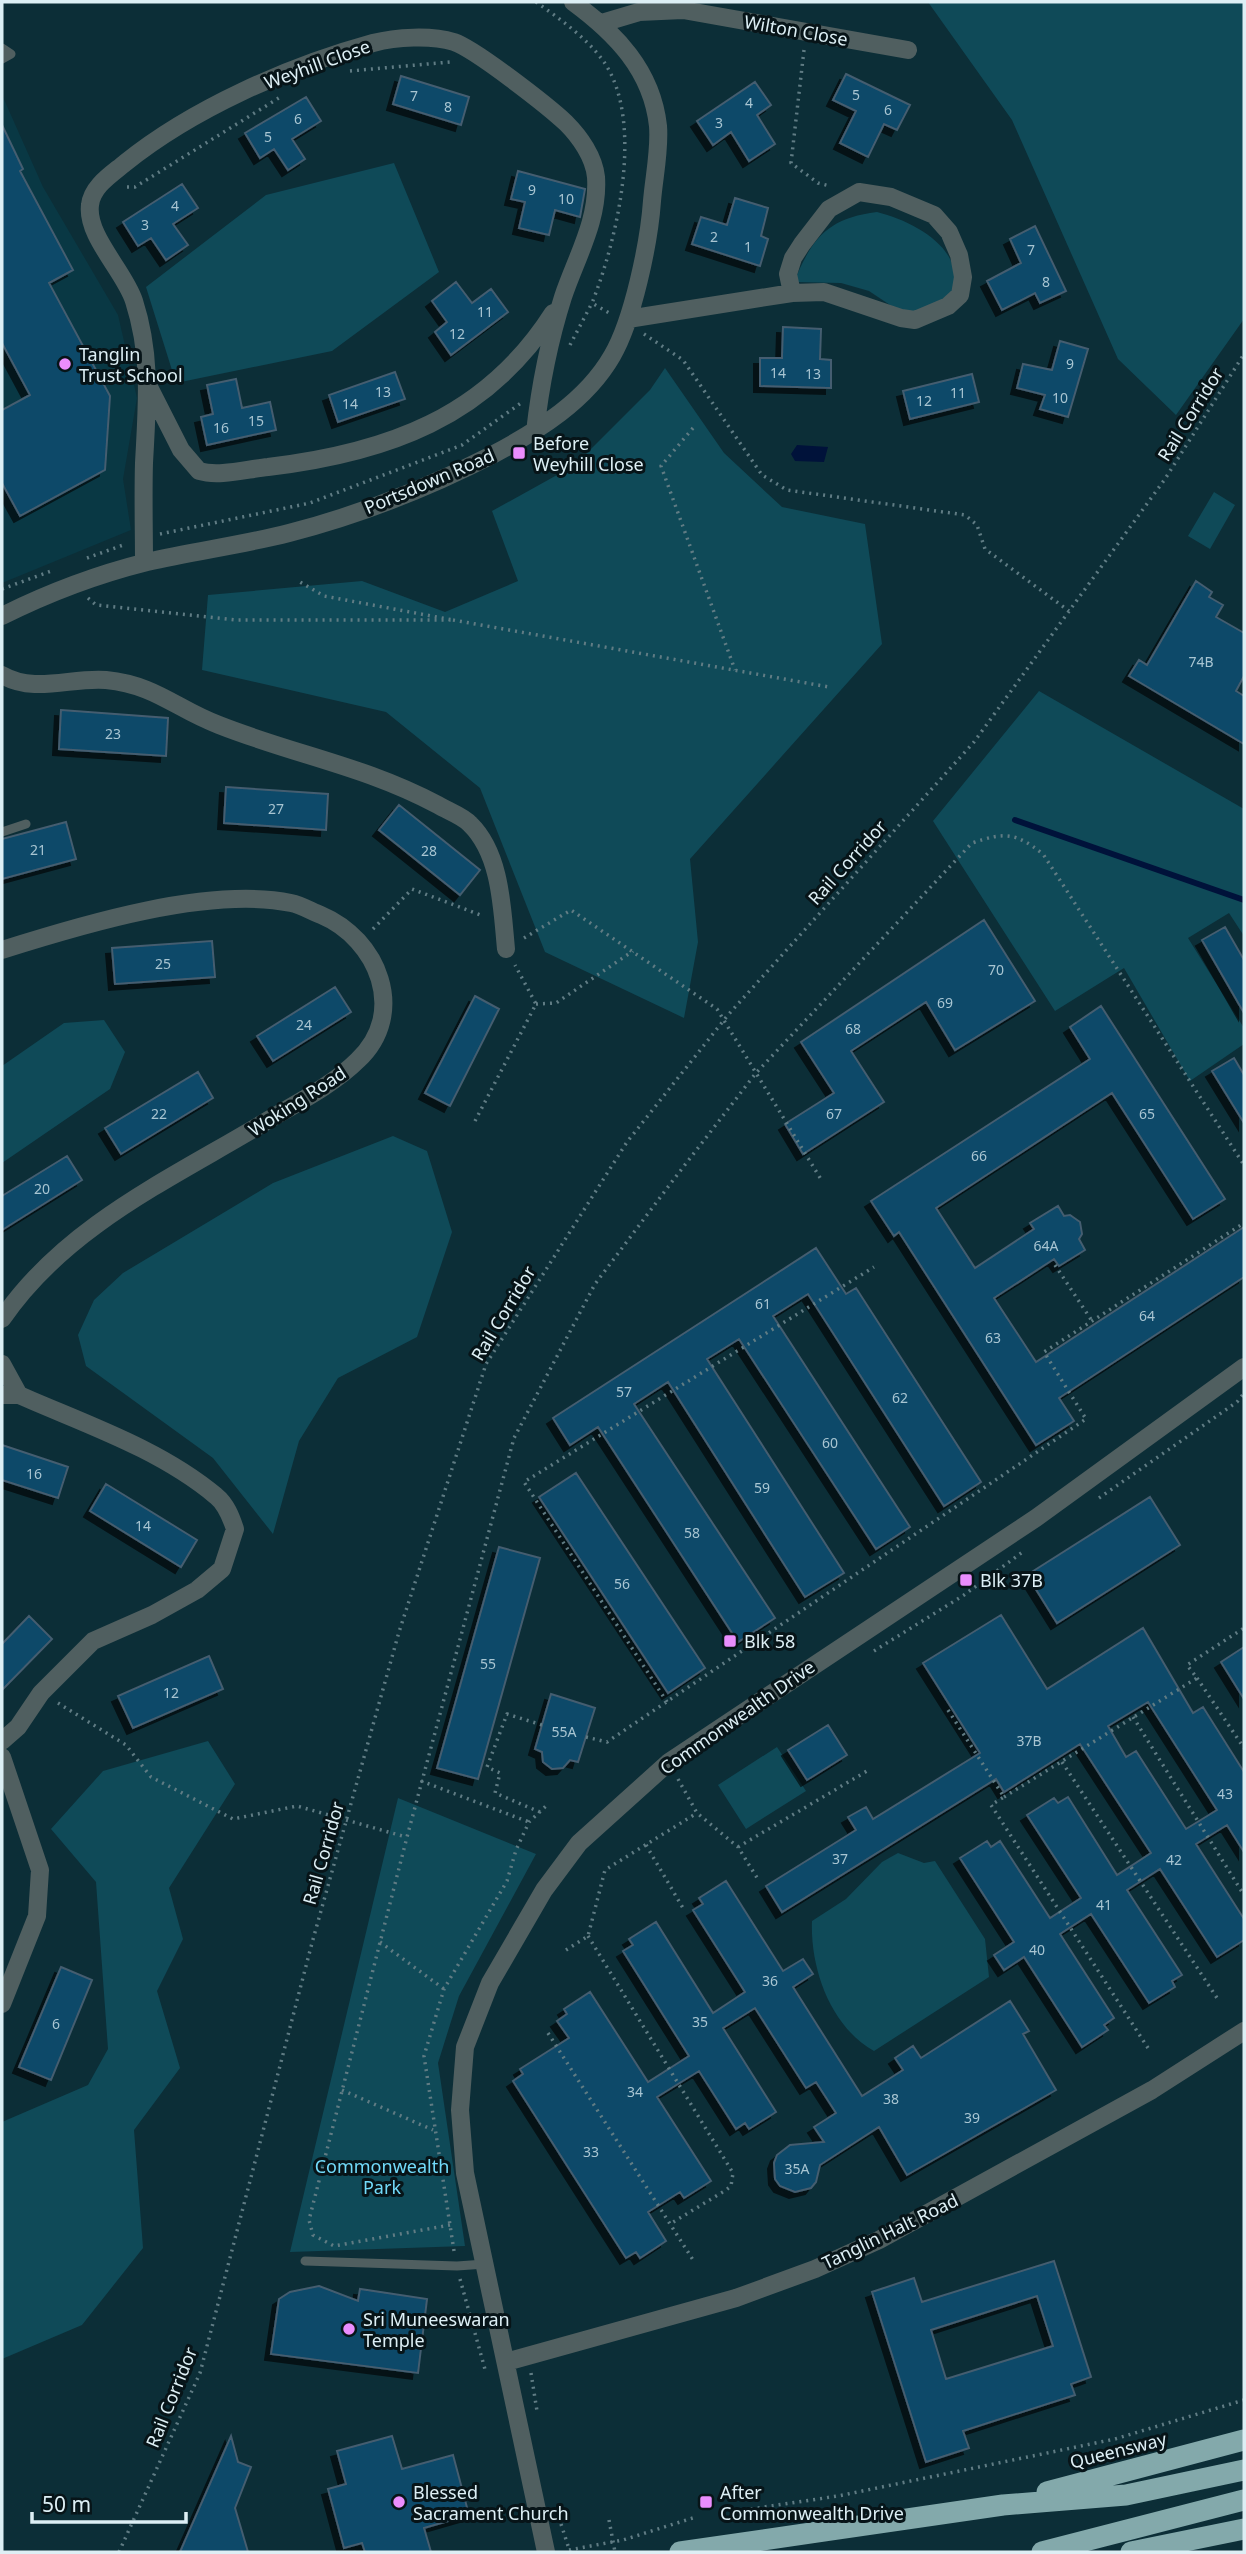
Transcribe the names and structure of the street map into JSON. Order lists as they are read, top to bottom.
{
  "streets": {
    "highway": ["Queensway"],
    "street": [
      "Wilton Close",
      "Weyhill Close",
      "Portsdown Road",
      "Woking Road",
      "Commonwealth Drive",
      "Tanglin Halt Road"
    ],
    "path": ["Rail Corridor"]
  },
  "crossings": [
    ["Wilton Close", "Portsdown Road"],
    ["Weyhill Close", "Portsdown Road"],
    ["Commonwealth Drive", "Tanglin Halt Road"]
  ],
  "parks": ["Commonwealth Park"],
  "places": {
    "other": ["Tanglin Trust School", "Sri Muneeswaran Temple", "Blessed Sacrament Church"],
    "transit": [
      "Before Weyhill Close",
      "Blk 37B",
      "Blk 58",
      "After Commonwealth Drive"
    ]
  },
  "house_numbers": [
    "5",
    "7",
    "4",
    "8",
    "6",
    "6",
    "3",
    "5",
    "9",
    "10",
    "4",
    "3",
    "2",
    "1",
    "7",
    "8",
    "11",
    "12",
    "9",
    "14",
    "13",
    "13",
    "11",
    "10",
    "12",
    "14",
    "15",
    "16",
    "74B",
    "23",
    "27",
    "21",
    "28",
    "25",
    "70",
    "69",
    "24",
    "68",
    "22",
    "67",
    "65",
    "66",
    "20",
    "64A",
    "61",
    "64",
    "63",
    "57",
    "62",
    "60",
    "16",
    "59",
    "14",
    "58",
    "56",
    "55",
    "12",
    "55A",
    "37B",
    "43",
    "37",
    "42",
    "41",
    "40",
    "36",
    "35",
    "6",
    "34",
    "38",
    "39",
    "33",
    "35A"
  ],
  "scale_bar": "50 m"
}
